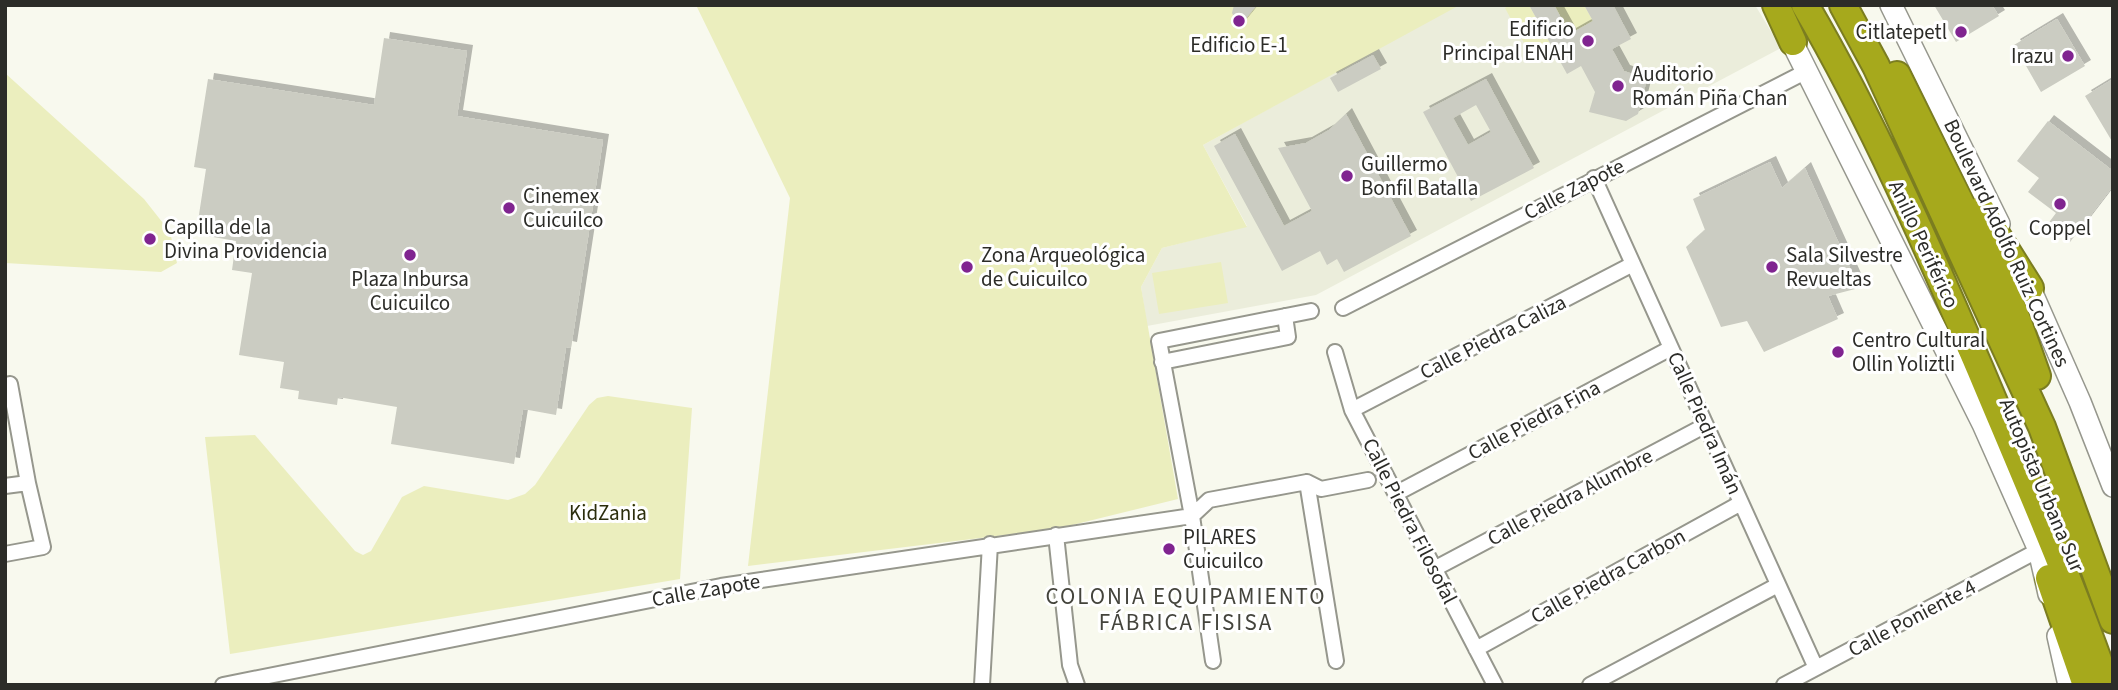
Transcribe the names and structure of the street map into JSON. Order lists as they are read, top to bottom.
{
  "streets": {
    "highway": ["Anillo Periférico", "Autopista Urbana Sur"],
    "main road": ["Boulevard Adolfo Ruiz Cortines"],
    "street": [
      "Calle Zapote",
      "Calle Piedra Caliza",
      "Calle Piedra Fina",
      "Calle Piedra Imán",
      "Calle Piedra Alumbre",
      "Calle Piedra Filosofal",
      "Calle Piedra Carbon",
      "Calle Poniente 4"
    ]
  },
  "crossings": [
    ["Calle Zapote", "Calle Piedra Imán"],
    ["Anillo Periférico", "Calle Poniente 4"],
    ["Calle Piedra Caliza", "Calle Piedra Imán"],
    ["Calle Piedra Caliza", "Calle Piedra Filosofal"],
    ["Calle Piedra Fina", "Calle Piedra Imán"],
    ["Calle Piedra Fina", "Calle Piedra Filosofal"],
    ["Calle Piedra Imán", "Calle Piedra Alumbre"],
    ["Calle Piedra Imán", "Calle Piedra Carbon"],
    ["Calle Piedra Imán", "Calle Poniente 4"],
    ["Calle Piedra Alumbre", "Calle Piedra Filosofal"],
    ["Calle Piedra Filosofal", "Calle Piedra Carbon"]
  ],
  "districts": ["COLONIA EQUIPAMIENTO FÁBRICA FISISA"],
  "parks": ["KidZania"],
  "places": [
    "Edificio E-1",
    "Citlatepetl",
    "Edificio Principal ENAH",
    "Irazu",
    "Auditorio Román Piña Chan",
    "Guillermo Bonfil Batalla",
    "Coppel",
    "Cinemex Cuicuilco",
    "Capilla de la Divina Providencia",
    "Plaza Inbursa Cuicuilco",
    "Zona Arqueológica de Cuicuilco",
    "Sala Silvestre Revueltas",
    "Centro Cultural Ollin Yoliztli",
    "PILARES Cuicuilco"
  ]
}
